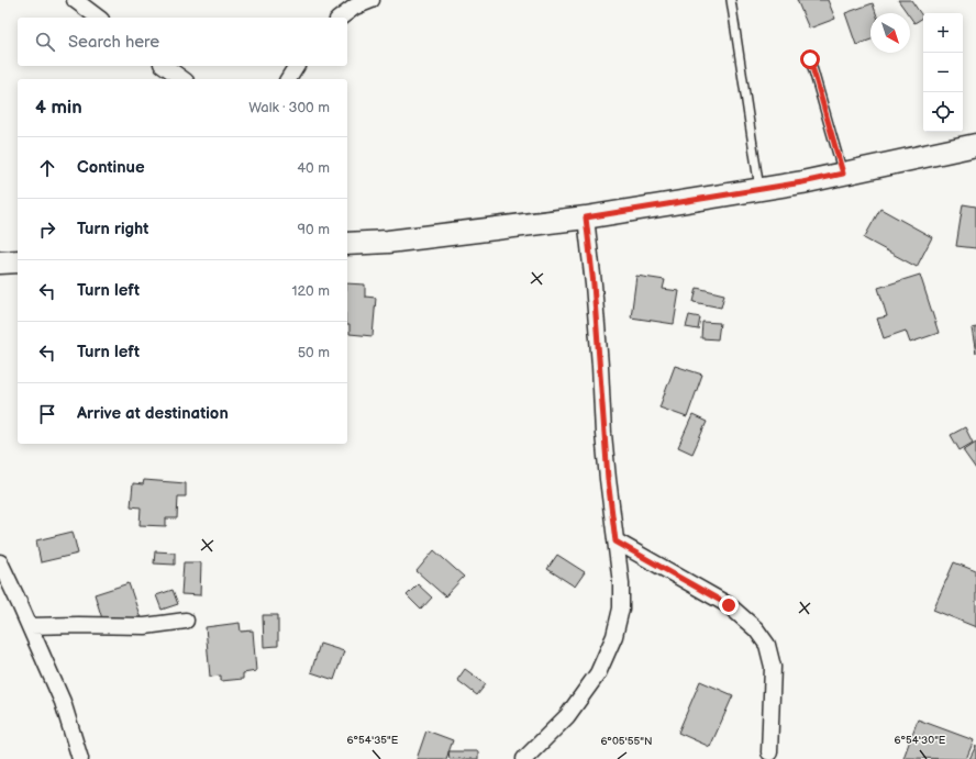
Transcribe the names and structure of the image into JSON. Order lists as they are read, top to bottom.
{
  "north": "bottom right",
  "page": {
    "map_buttons": ["+", "−"],
    "search": "Search here",
    "heading": ["4 min", "Walk · 300 m"],
    "list": [
      ["Continue", "40 m"],
      ["Turn right", "90 m"],
      ["Turn left", "120 m"],
      ["Turn left", "50 m"],
      "Arrive at destination"
    ]
  },
  "coordinates": ["6°54'35\"E", "6°54'30\"E", "6°05'55\"N"]
}
